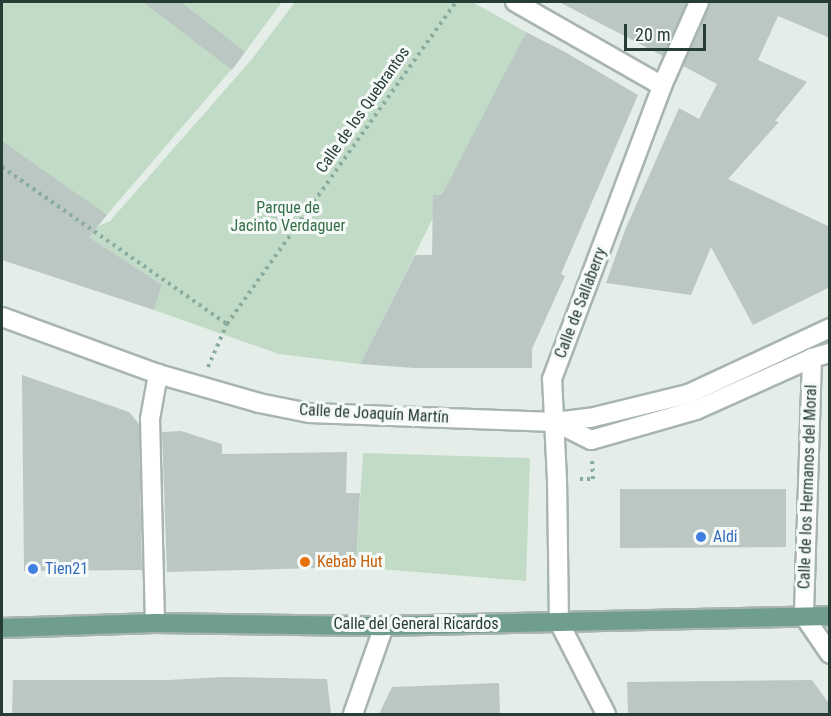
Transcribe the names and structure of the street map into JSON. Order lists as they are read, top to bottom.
{
  "streets": {
    "main road": ["Calle del General Ricardos"],
    "street": ["Calle de Sallaberry", "Calle de Joaquín Martín", "Calle de los Hermanos del Moral"],
    "path": ["Calle de los Quebrantos"]
  },
  "crossings": [
    ["Calle de los Quebrantos", "Calle de Joaquín Martín"],
    ["Calle de Sallaberry", "Calle de Joaquín Martín"],
    ["Calle de Sallaberry", "Calle del General Ricardos"],
    ["Calle de los Hermanos del Moral", "Calle del General Ricardos"]
  ],
  "parks": ["Parque de Jacinto Verdaguer"],
  "places": ["Aldi", "Kebab Hut", "Tien21"],
  "scale_bar": "20 m"
}
